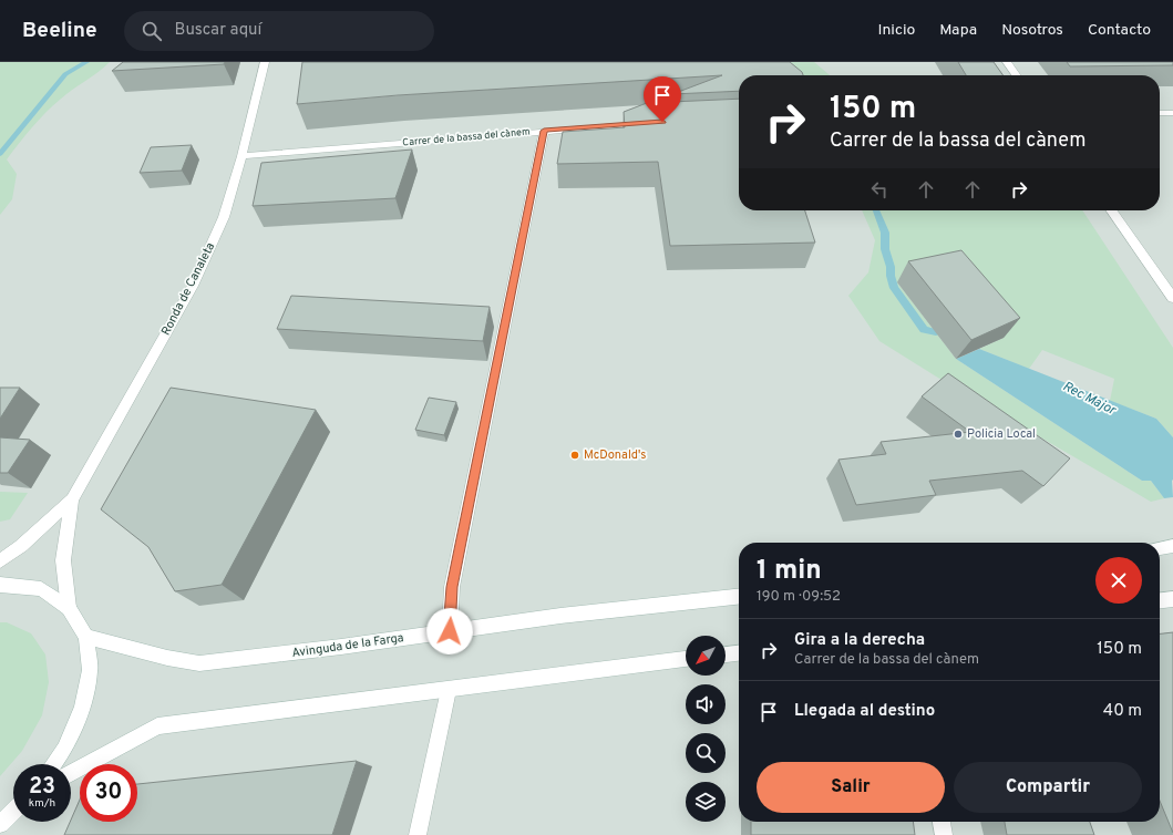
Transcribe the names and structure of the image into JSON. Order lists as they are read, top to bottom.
{
  "streets": {
    "street": ["Carrer de la bassa del cànem", "Ronda de Canaleta", "Avinguda de la Farga"]
  },
  "crossings": [
    ["Carrer de la bassa del cànem", "Ronda de Canaleta"]
  ],
  "water": ["Rec Major"],
  "places": ["Policia Local", "McDonald's"],
  "north": "bottom left",
  "page": {
    "header": "Beeline",
    "search": "Buscar aquí",
    "nav": [
      "Inicio",
      "Mapa",
      "Nosotros",
      "Contacto"
    ],
    "turn": ["150 m", "Carrer de la bassa del cànem"],
    "heading": ["1 min", "190 m · 09:52"],
    "list": [
      {
        "name": "Gira a la derecha",
        "note": "Carrer de la bassa del cànem",
        "value": "150 m"
      },
      {
        "name": "Llegada al destino",
        "value": "40 m"
      }
    ],
    "buttons": ["Salir", "Compartir"],
    "speed": "23 km/h",
    "limit": "30"
  }
}
